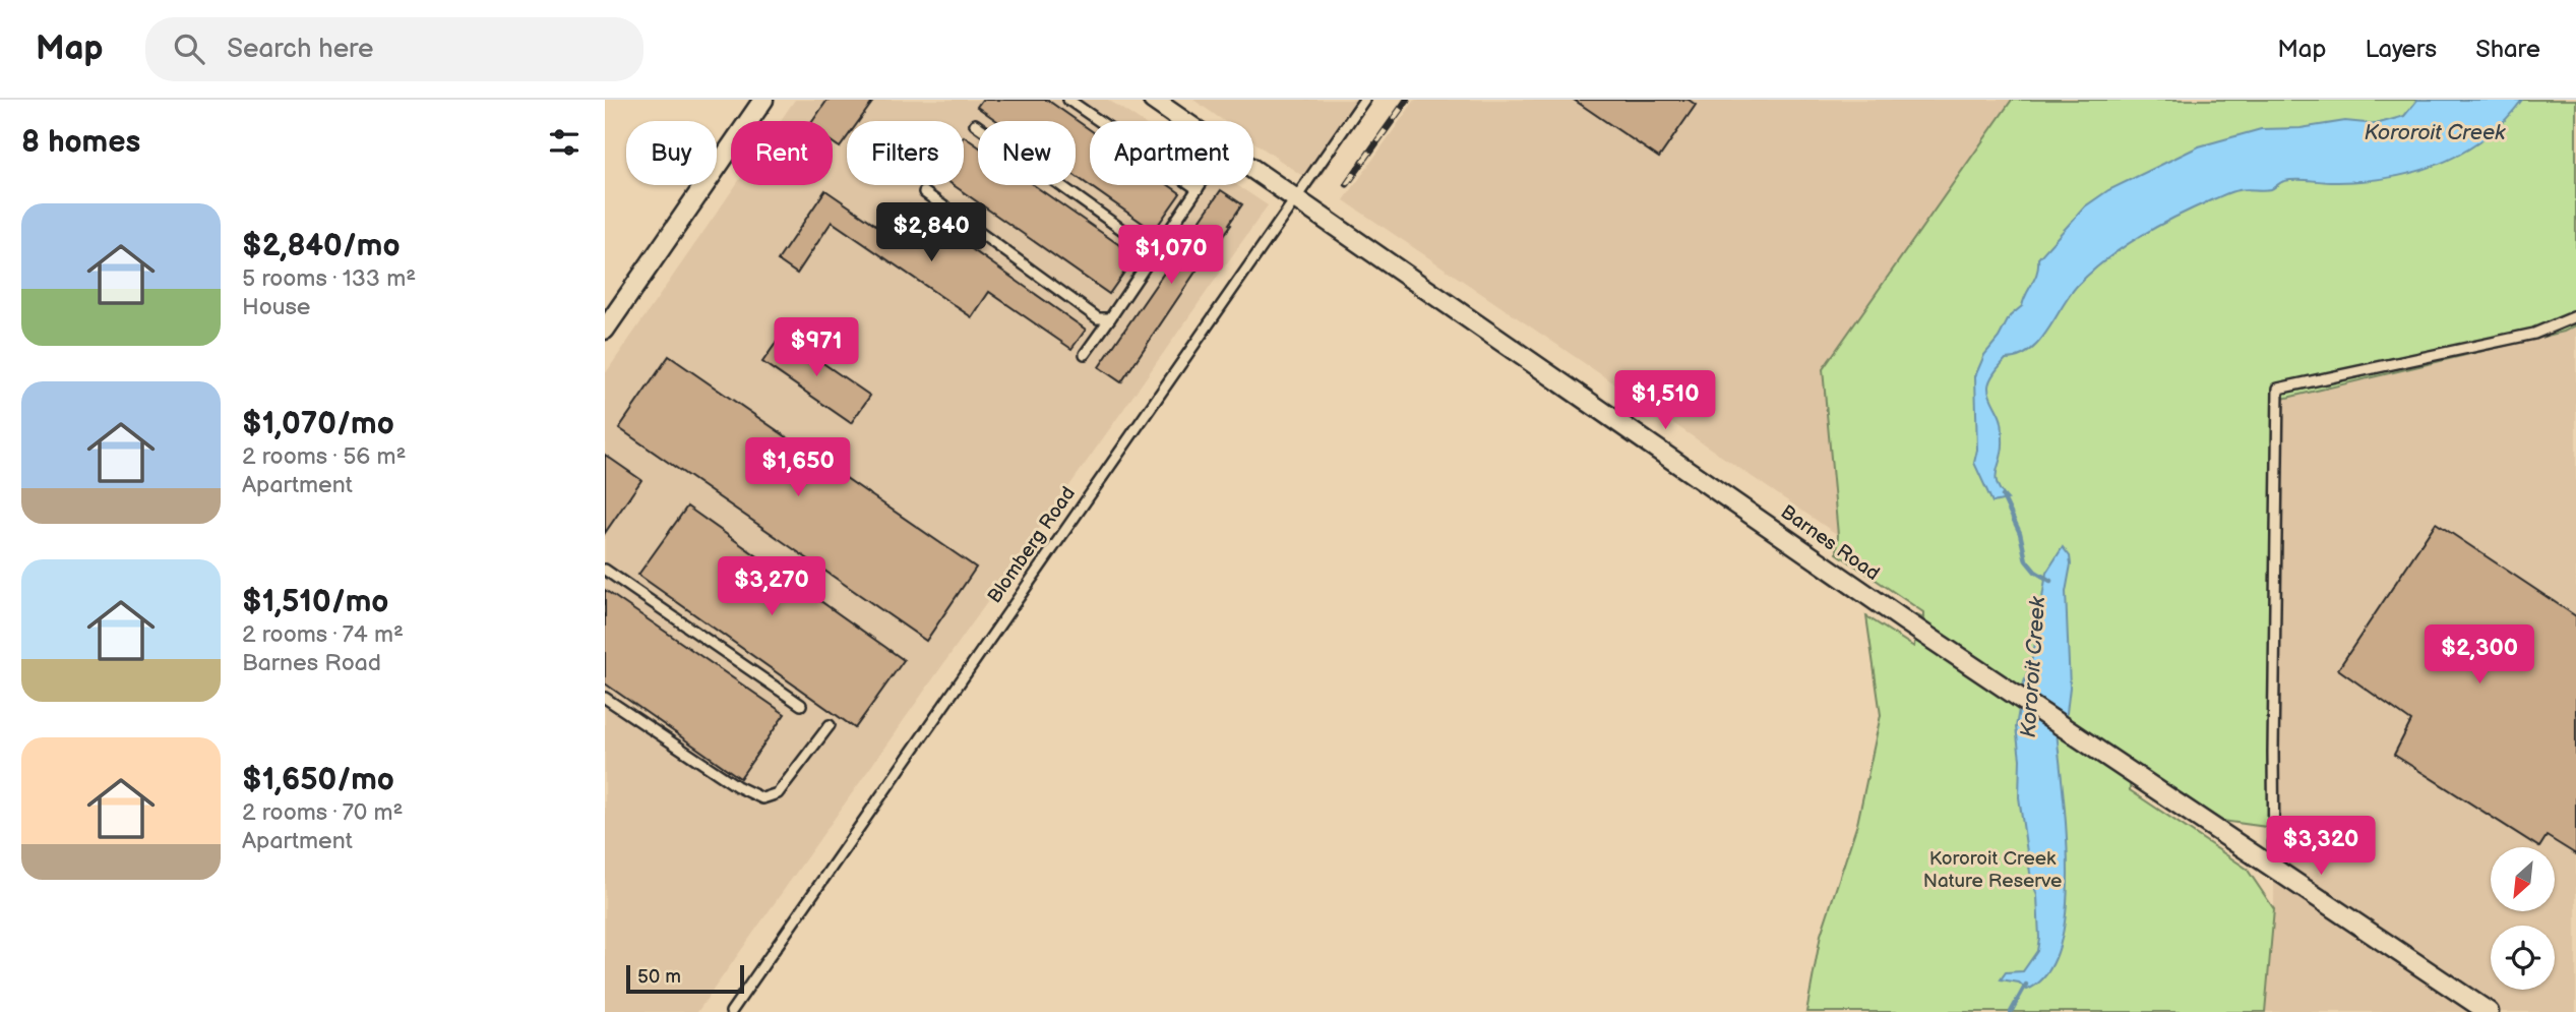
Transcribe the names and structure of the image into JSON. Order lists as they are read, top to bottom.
{
  "streets": {
    "street": ["Barnes Road"],
    "lane": ["Blomberg Road"]
  },
  "crossings": [
    ["Barnes Road", "Blomberg Road"]
  ],
  "water": ["Kororoit Creek"],
  "parks": ["Kororoit Creek Nature Reserve"],
  "scale_bar": "50 m",
  "north": "bottom left",
  "page": {
    "header": "Map",
    "search": "Search here",
    "nav": ["Map", "Layers", "Share"],
    "heading": "8 homes",
    "chip": [
      "Buy",
      "Rent",
      "Filters",
      "New",
      "Apartment"
    ],
    "list": [
      {
        "name": "$2,840/mo",
        "note": "5 rooms · 133 m² · House"
      },
      {
        "name": "$1,070/mo",
        "note": "2 rooms · 56 m² · Apartment"
      },
      {
        "name": "$1,510/mo",
        "note": "2 rooms · 74 m² · Barnes Road"
      },
      {
        "name": "$1,650/mo",
        "note": "2 rooms · 70 m² · Apartment"
      }
    ],
    "price": [
      "$2,840",
      "$1,070",
      "$971",
      "$1,510",
      "$1,650",
      "$3,270",
      "$2,300",
      "$3,320"
    ],
    "scale": "50 m"
  }
}
